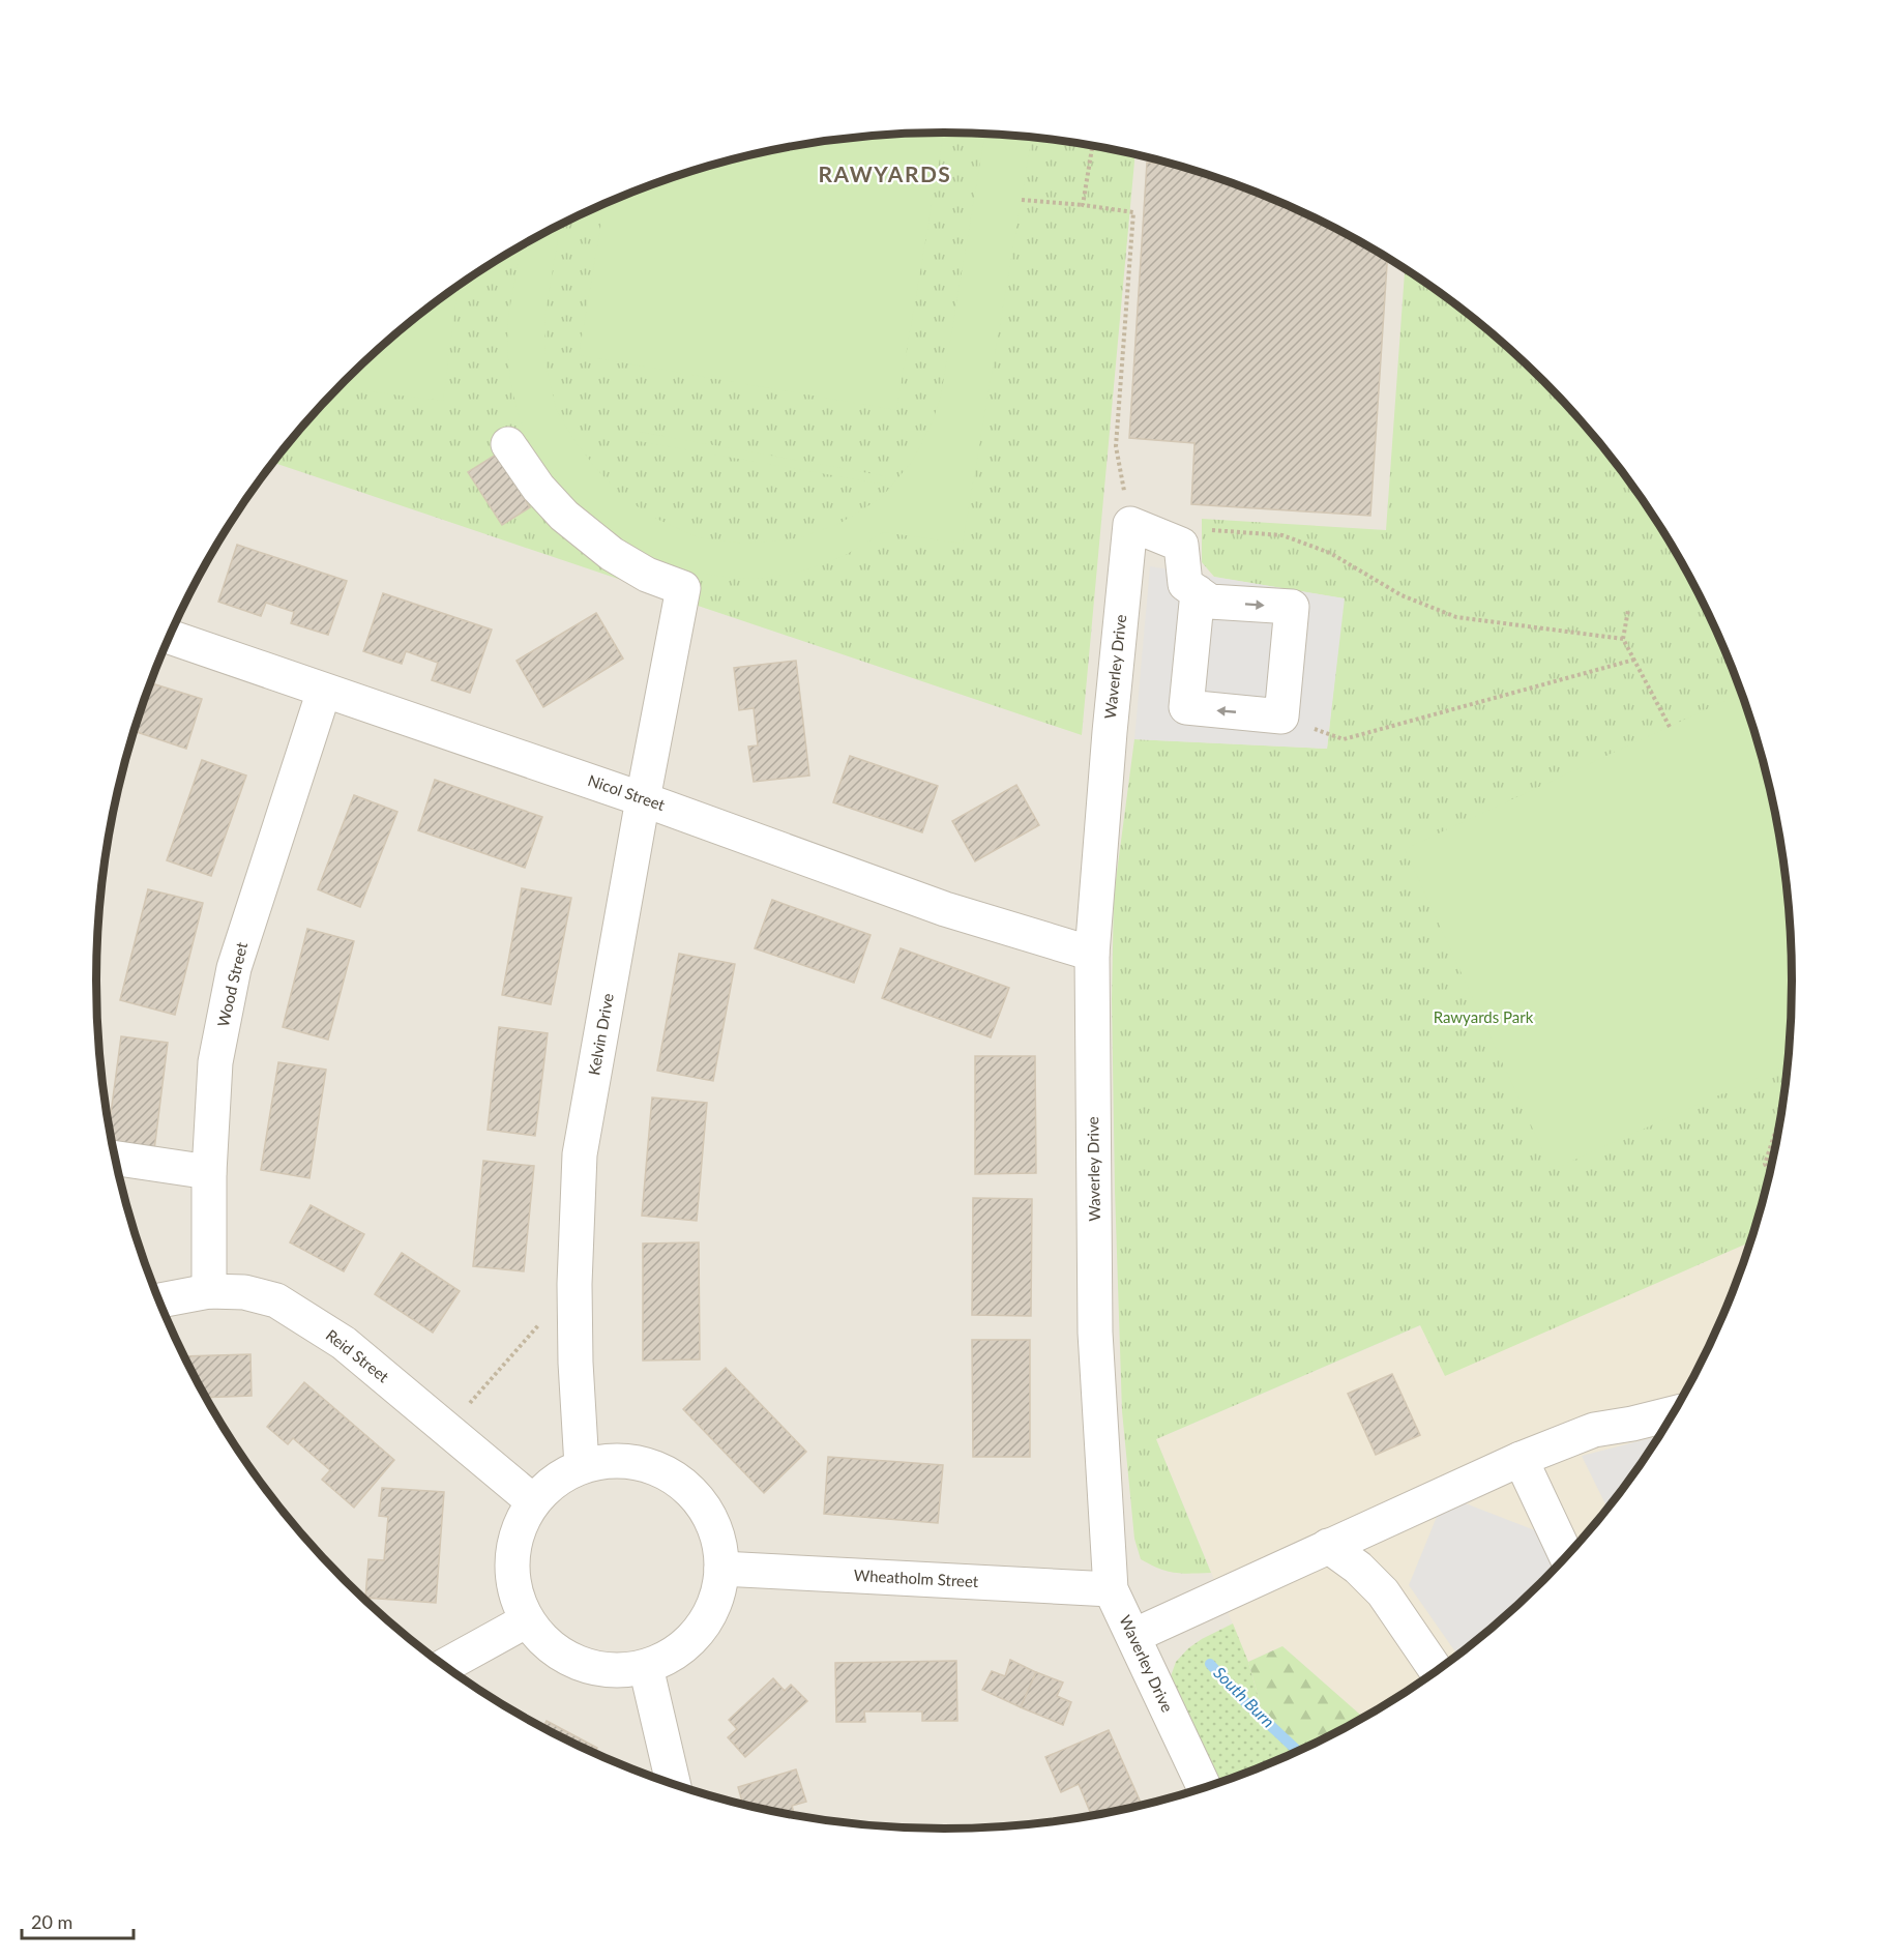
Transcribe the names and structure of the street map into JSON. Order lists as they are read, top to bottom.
{
  "streets": {
    "street": [
      "Waverley Drive",
      "Nicol Street",
      "Wood Street",
      "Kelvin Drive",
      "Reid Street",
      "Wheatholm Street"
    ]
  },
  "crossings": [
    ["Waverley Drive", "Nicol Street"],
    ["Waverley Drive", "Wheatholm Street"],
    ["Nicol Street", "Wood Street"],
    ["Nicol Street", "Kelvin Drive"],
    ["Wood Street", "Reid Street"],
    ["Kelvin Drive", "Reid Street"],
    ["Kelvin Drive", "Wheatholm Street"],
    ["Reid Street", "Wheatholm Street"]
  ],
  "districts": ["RAWYARDS"],
  "water": ["South Burn"],
  "parks": ["Rawyards Park"],
  "scale_bar": "20 m"
}
